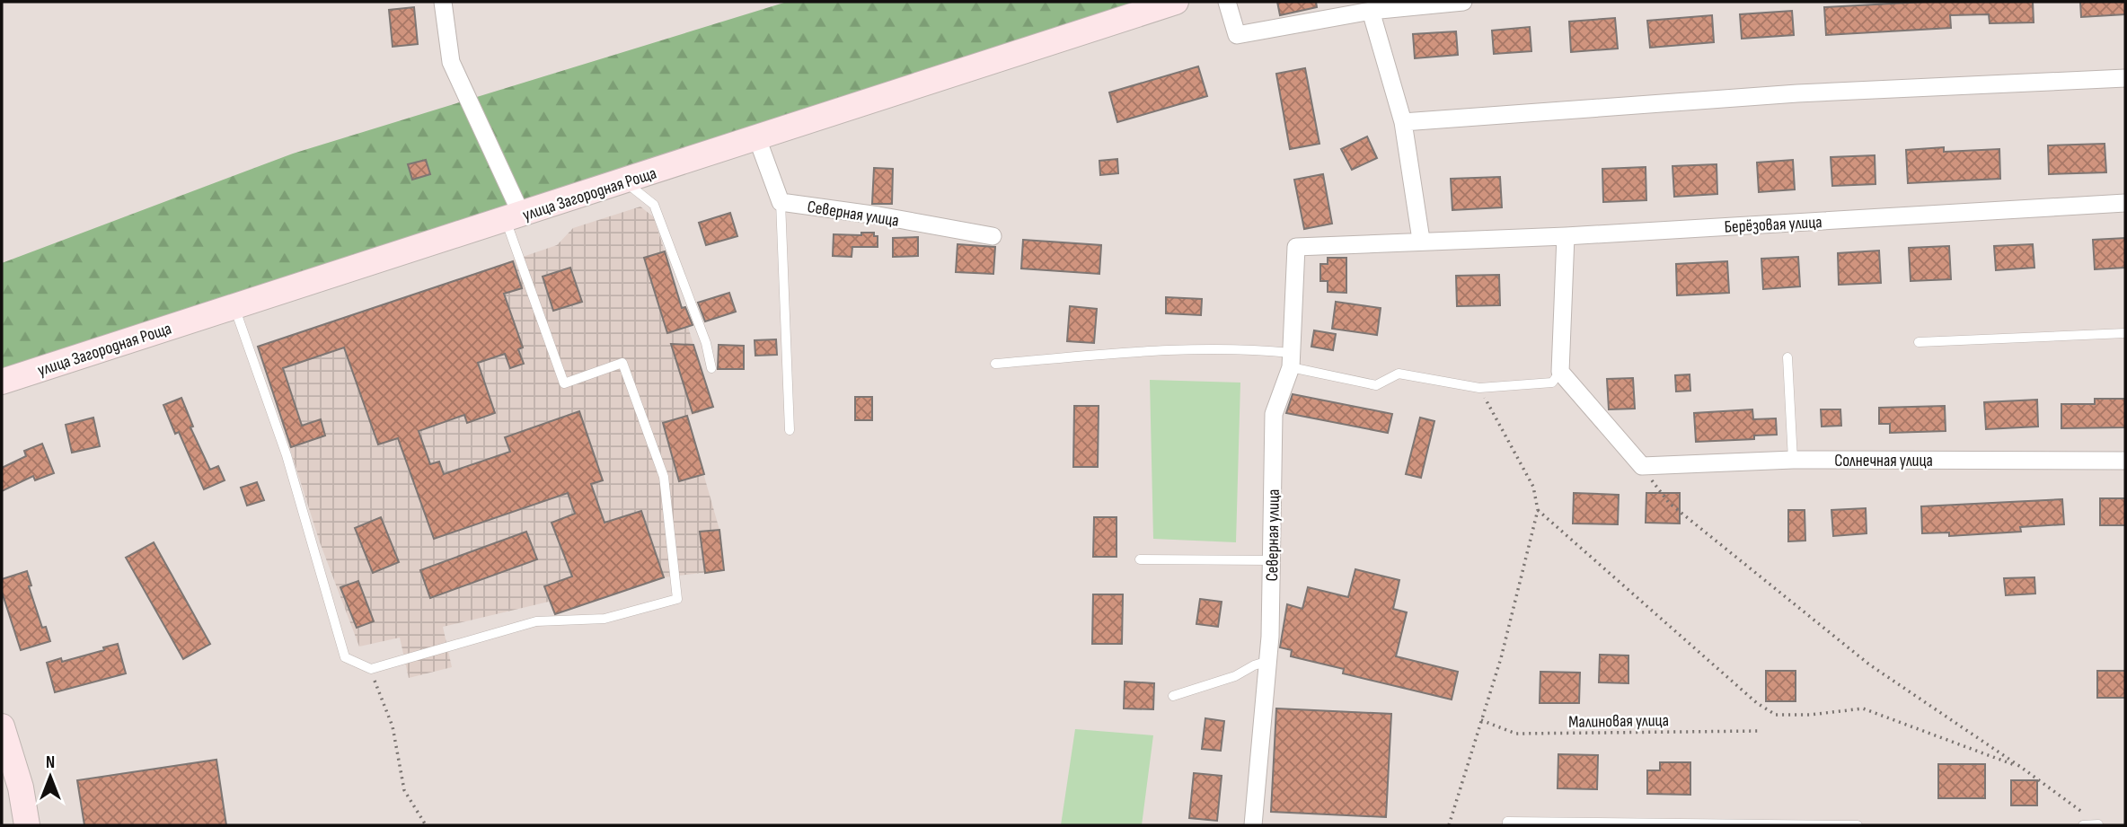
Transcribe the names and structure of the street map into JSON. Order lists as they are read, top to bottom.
{
  "streets": {
    "street": [
      "улица Загородная Роща",
      "Северная улица",
      "Берёзовая улица",
      "Солнечная улица"
    ],
    "path": ["Малиновая улица"]
  },
  "crossings": [
    ["Северная улица", "Берёзовая улица"]
  ],
  "north": "top"
}
